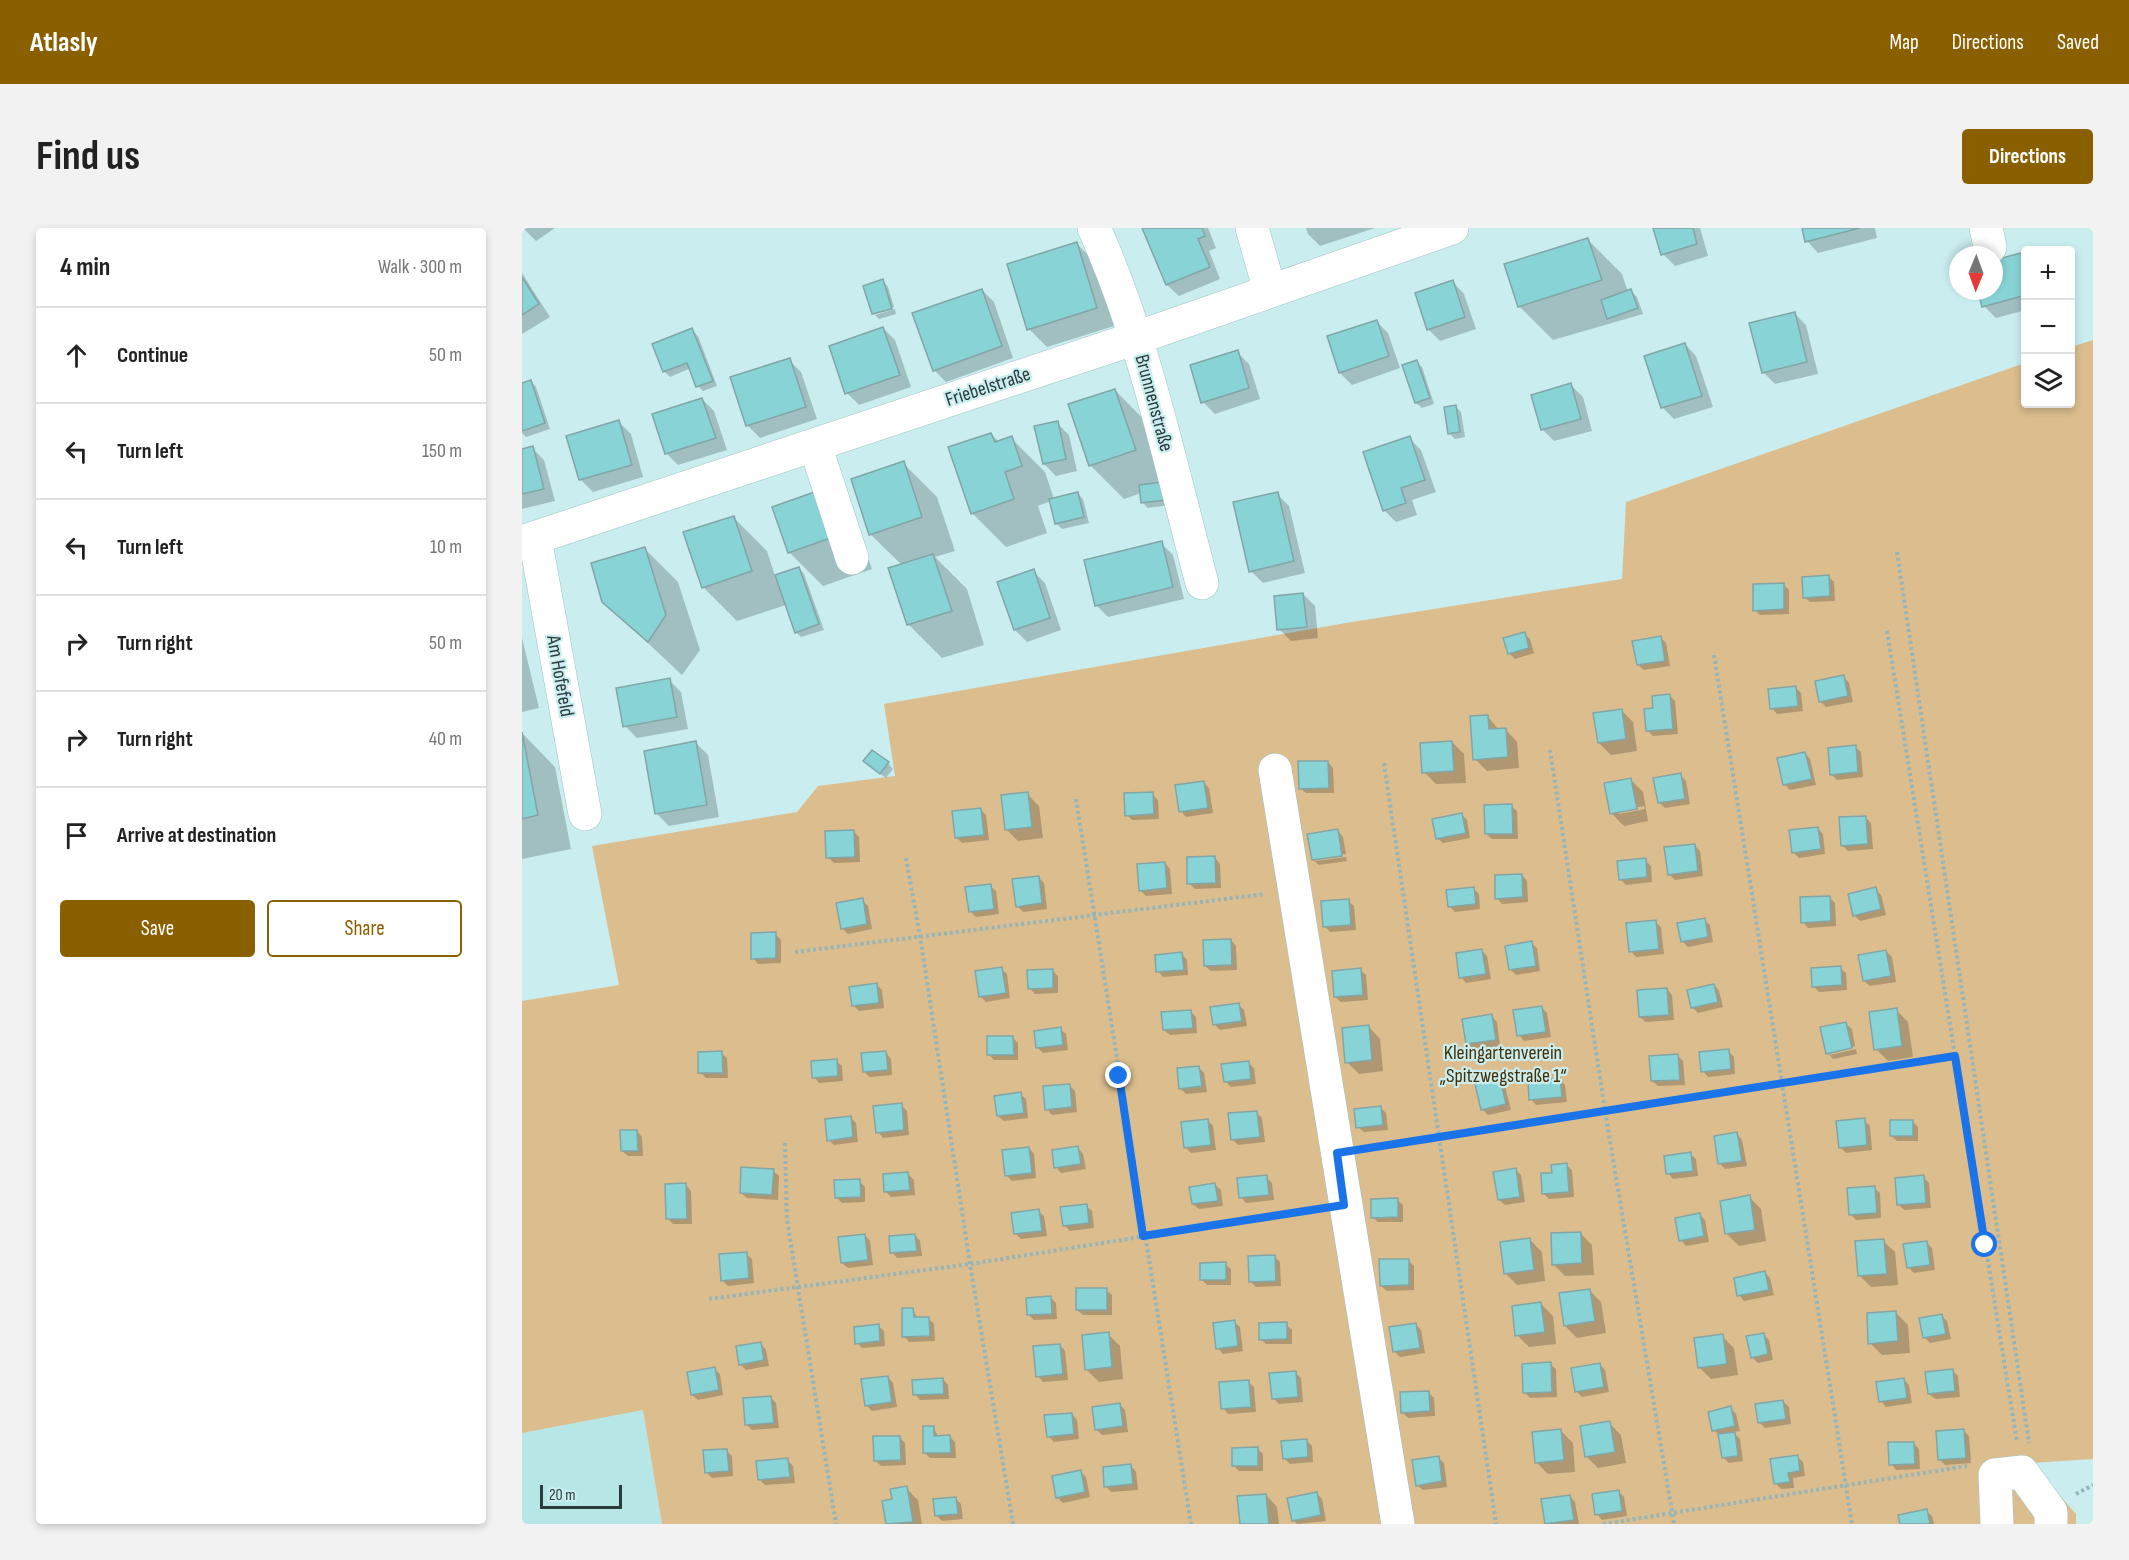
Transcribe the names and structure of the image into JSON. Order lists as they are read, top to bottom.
{
  "streets": {
    "street": ["Friebelstraße", "Brunnenstraße", "Am Hofefeld"]
  },
  "crossings": [
    ["Friebelstraße", "Brunnenstraße"],
    ["Friebelstraße", "Am Hofefeld"]
  ],
  "parks": ["Kleingartenverein „Spitzwegstraße 1“"],
  "scale_bar": "20 m",
  "north": "bottom",
  "page": {
    "header": "Atlasly",
    "nav": ["Map", "Directions", "Saved"],
    "buttons": [
      "Directions",
      ["Save", "Share"]
    ],
    "title": "Find us",
    "heading": ["4 min", "Walk · 300 m"],
    "map_buttons": ["+", "−"],
    "list": [
      ["Continue", "50 m"],
      ["Turn left", "150 m"],
      ["Turn left", "10 m"],
      ["Turn right", "50 m"],
      ["Turn right", "40 m"],
      "Arrive at destination"
    ],
    "scale": "20 m"
  }
}
